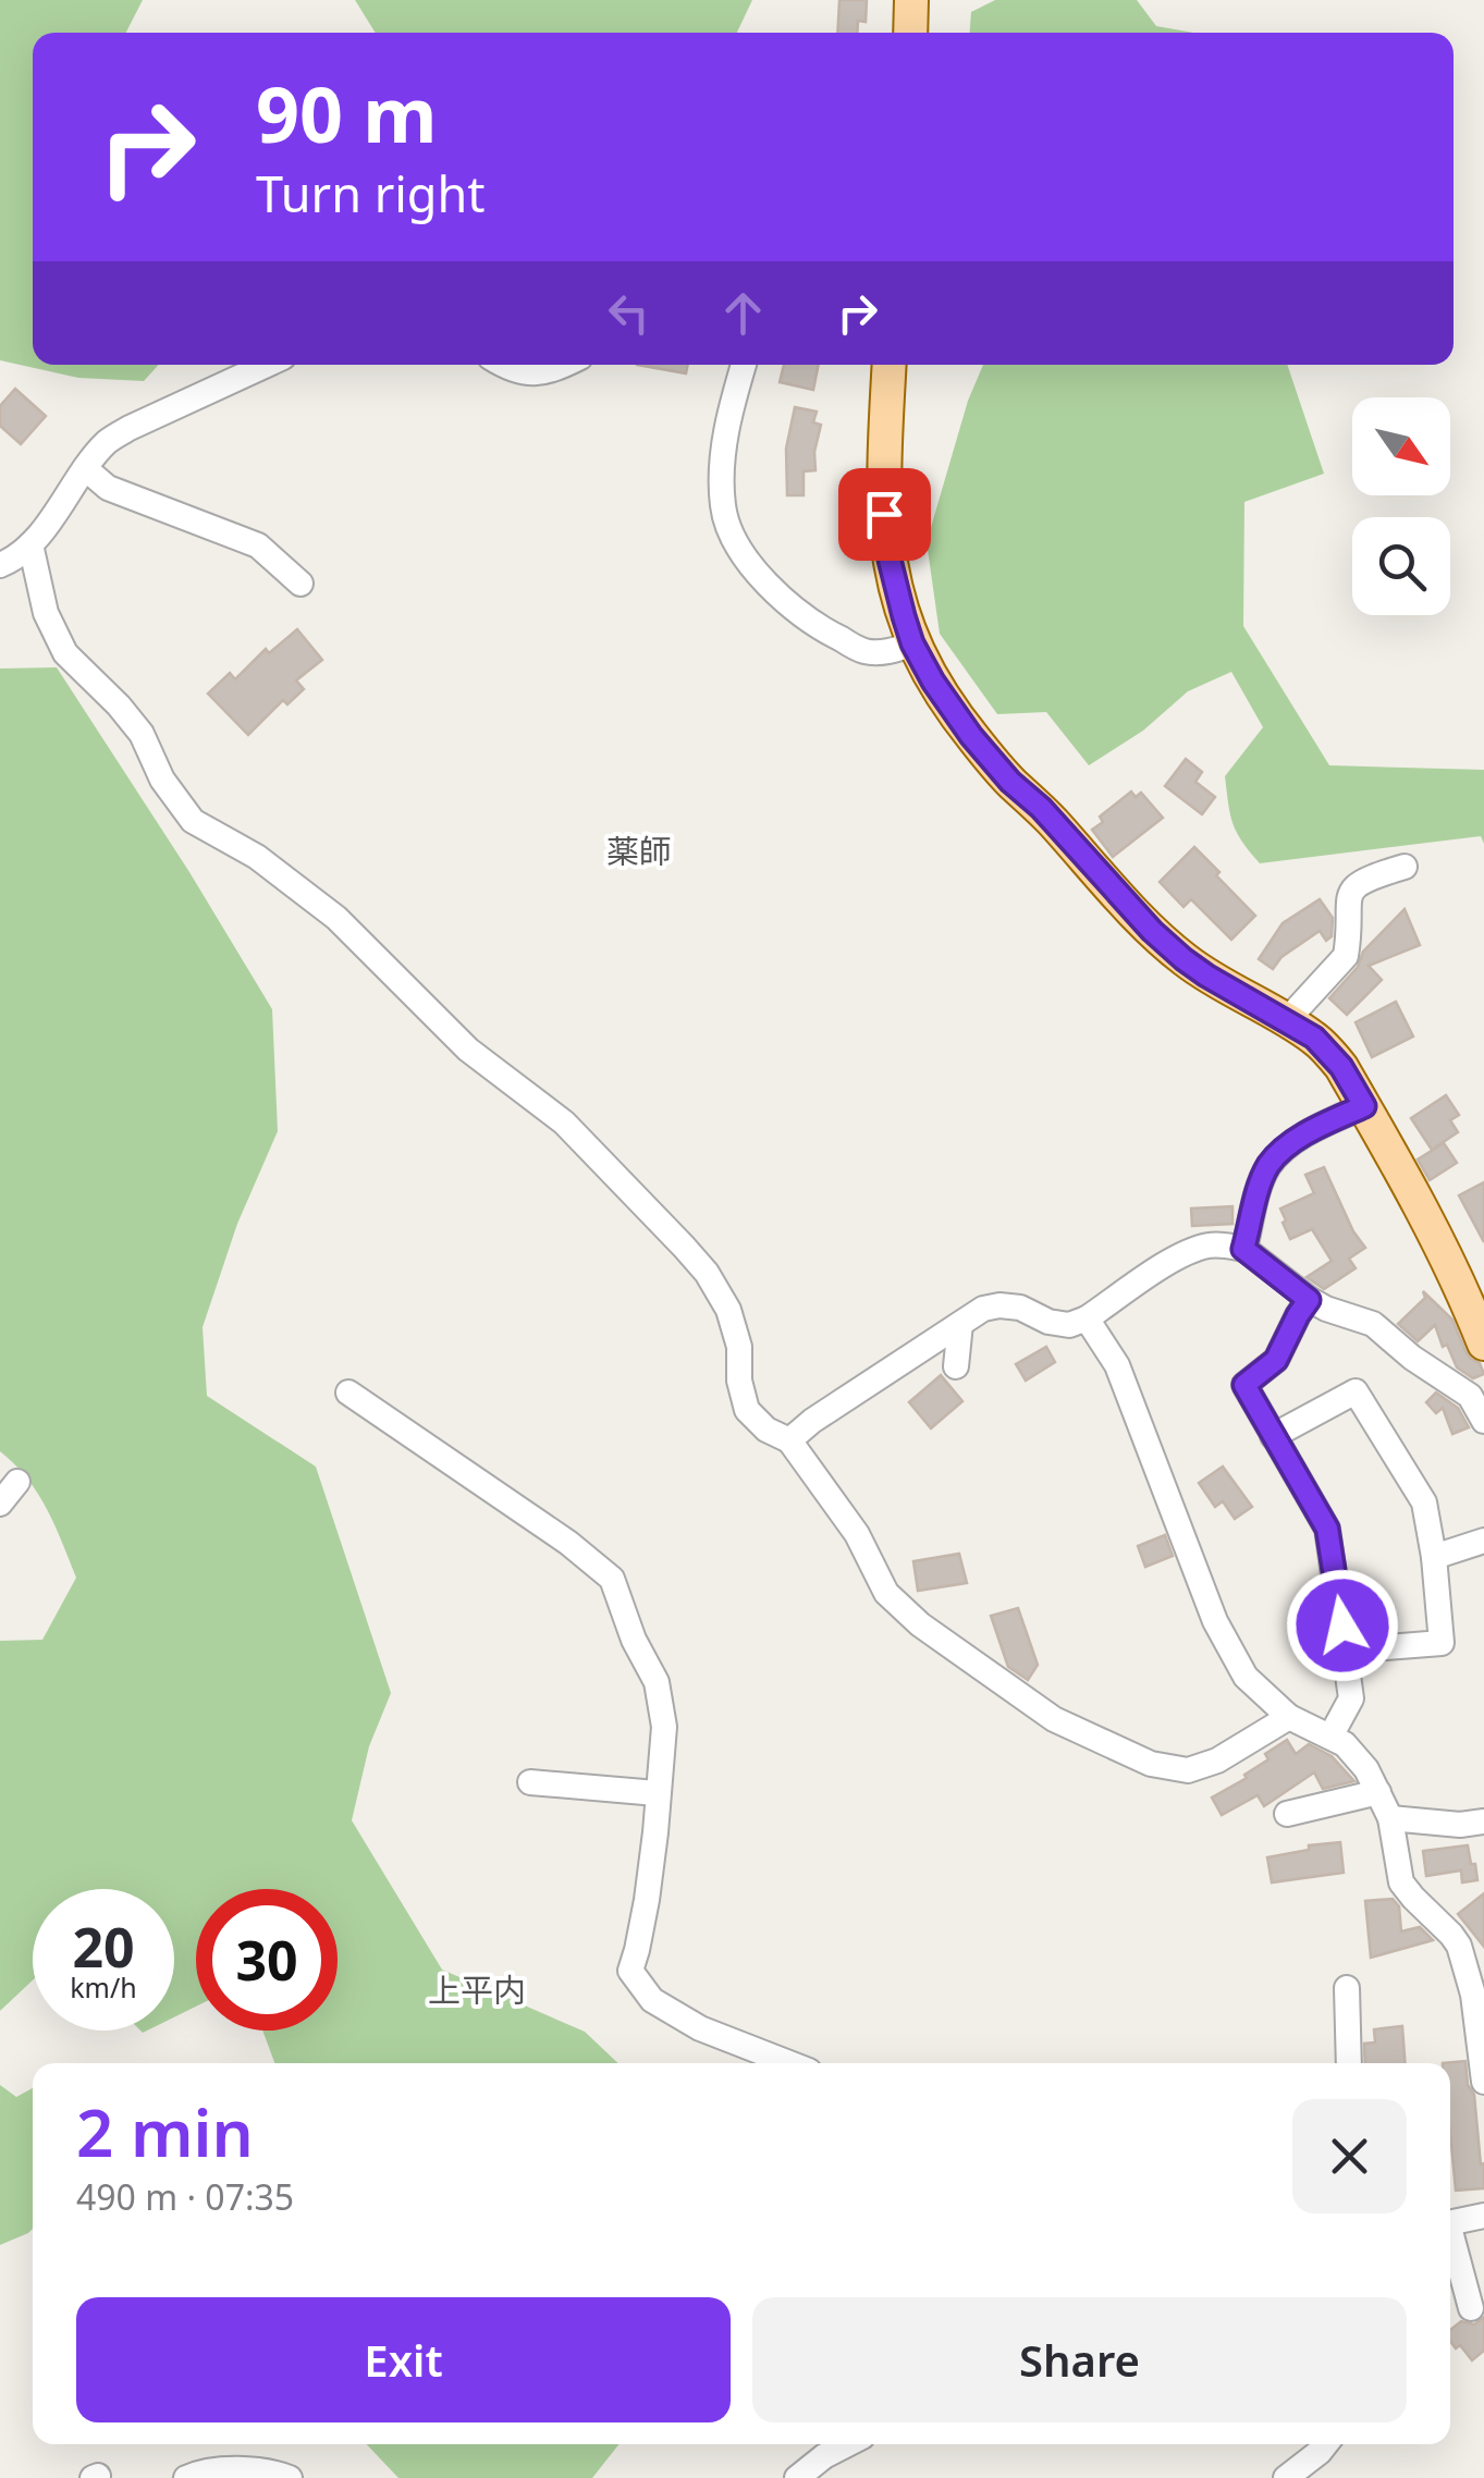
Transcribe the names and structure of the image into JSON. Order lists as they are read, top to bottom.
{
  "districts": ["薬師", "上平内"],
  "north": "bottom right",
  "page": {
    "turn": ["90 m", "Turn right"],
    "speed": "20 km/h",
    "limit": "30",
    "heading": ["2 min", "490 m · 07:35"],
    "buttons": ["Exit", "Share"]
  }
}
